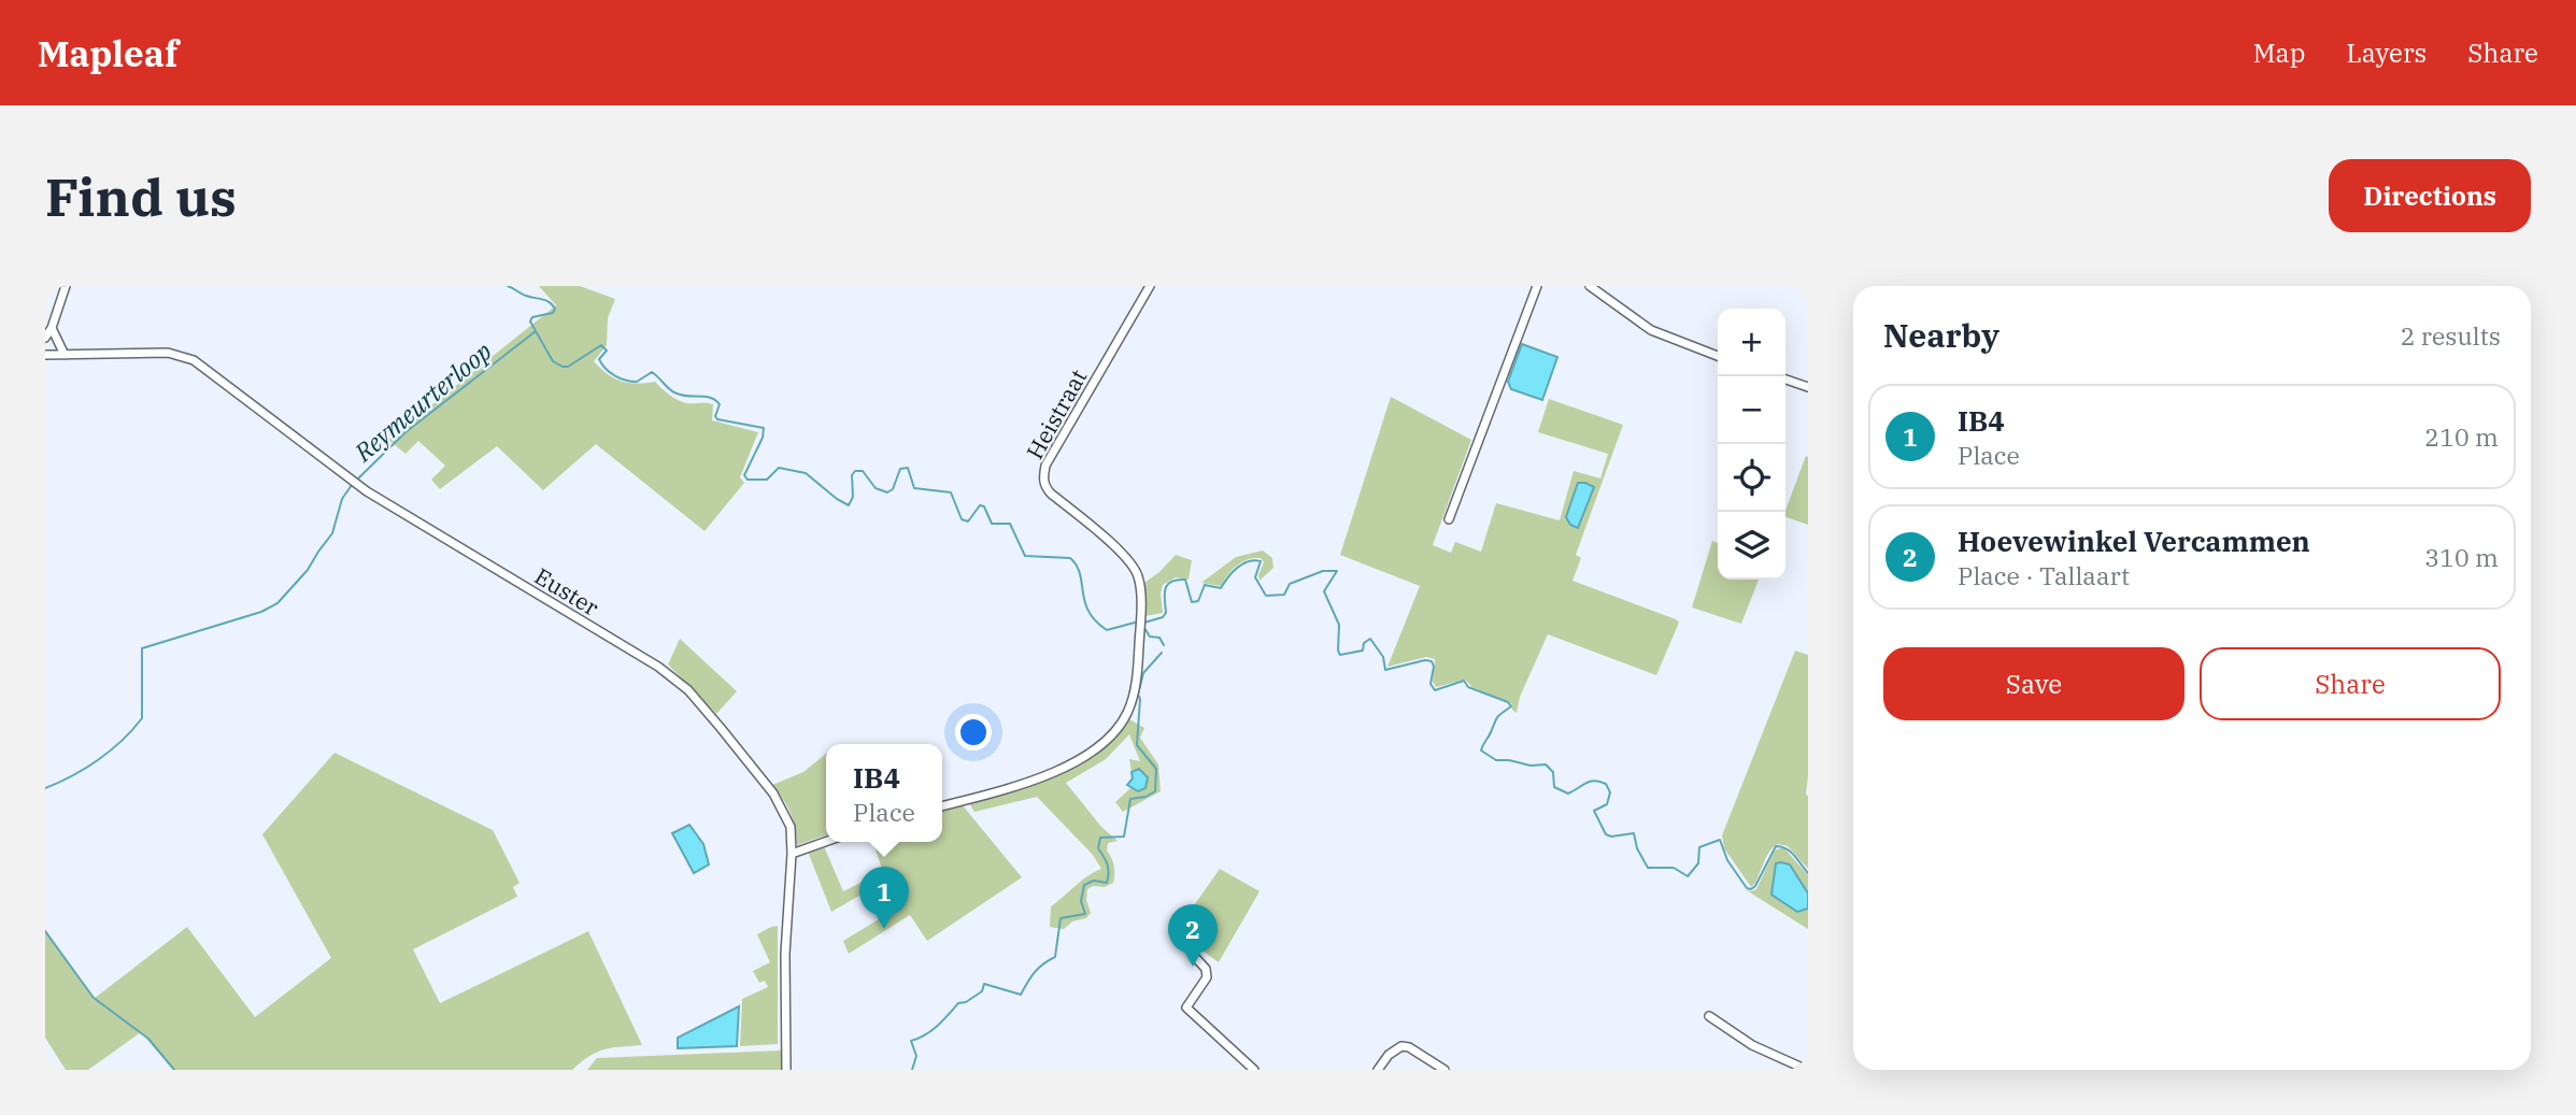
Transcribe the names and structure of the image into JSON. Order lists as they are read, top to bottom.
{
  "streets": {
    "street": ["Heistraat", "Euster"]
  },
  "water": ["Reymeurterloop"],
  "page": {
    "header": "Mapleaf",
    "nav": ["Map", "Layers", "Share"],
    "buttons": [
      "Directions",
      ["Save", "Share"]
    ],
    "title": "Find us",
    "heading": ["Nearby", "2 results"],
    "map_buttons": ["+", "−"],
    "list": [
      {
        "mark": "1",
        "name": "IB4",
        "note": "Place",
        "value": "210 m"
      },
      {
        "mark": "2",
        "name": "Hoevewinkel Vercammen",
        "note": "Place · Tallaart",
        "value": "310 m"
      }
    ],
    "popup": ["IB4", "Place"],
    "pins": ["1", "2"]
  }
}
